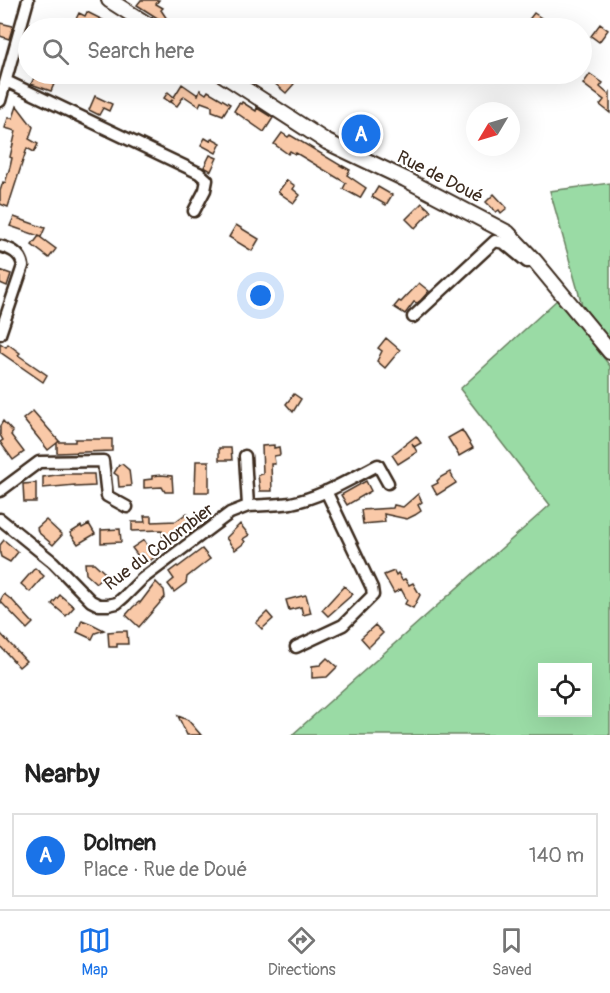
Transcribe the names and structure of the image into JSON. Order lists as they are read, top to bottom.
{
  "streets": {
    "street": ["Rue de Doué", "Rue du Colombier"]
  },
  "north": "bottom left",
  "page": {
    "search": "Search here",
    "pins": "A",
    "heading": "Nearby",
    "list": [
      {
        "mark": "A",
        "name": "Dolmen",
        "note": "Place · Rue de Doué",
        "value": "140 m"
      }
    ],
    "nav": ["Map", "Directions", "Saved"]
  }
}
